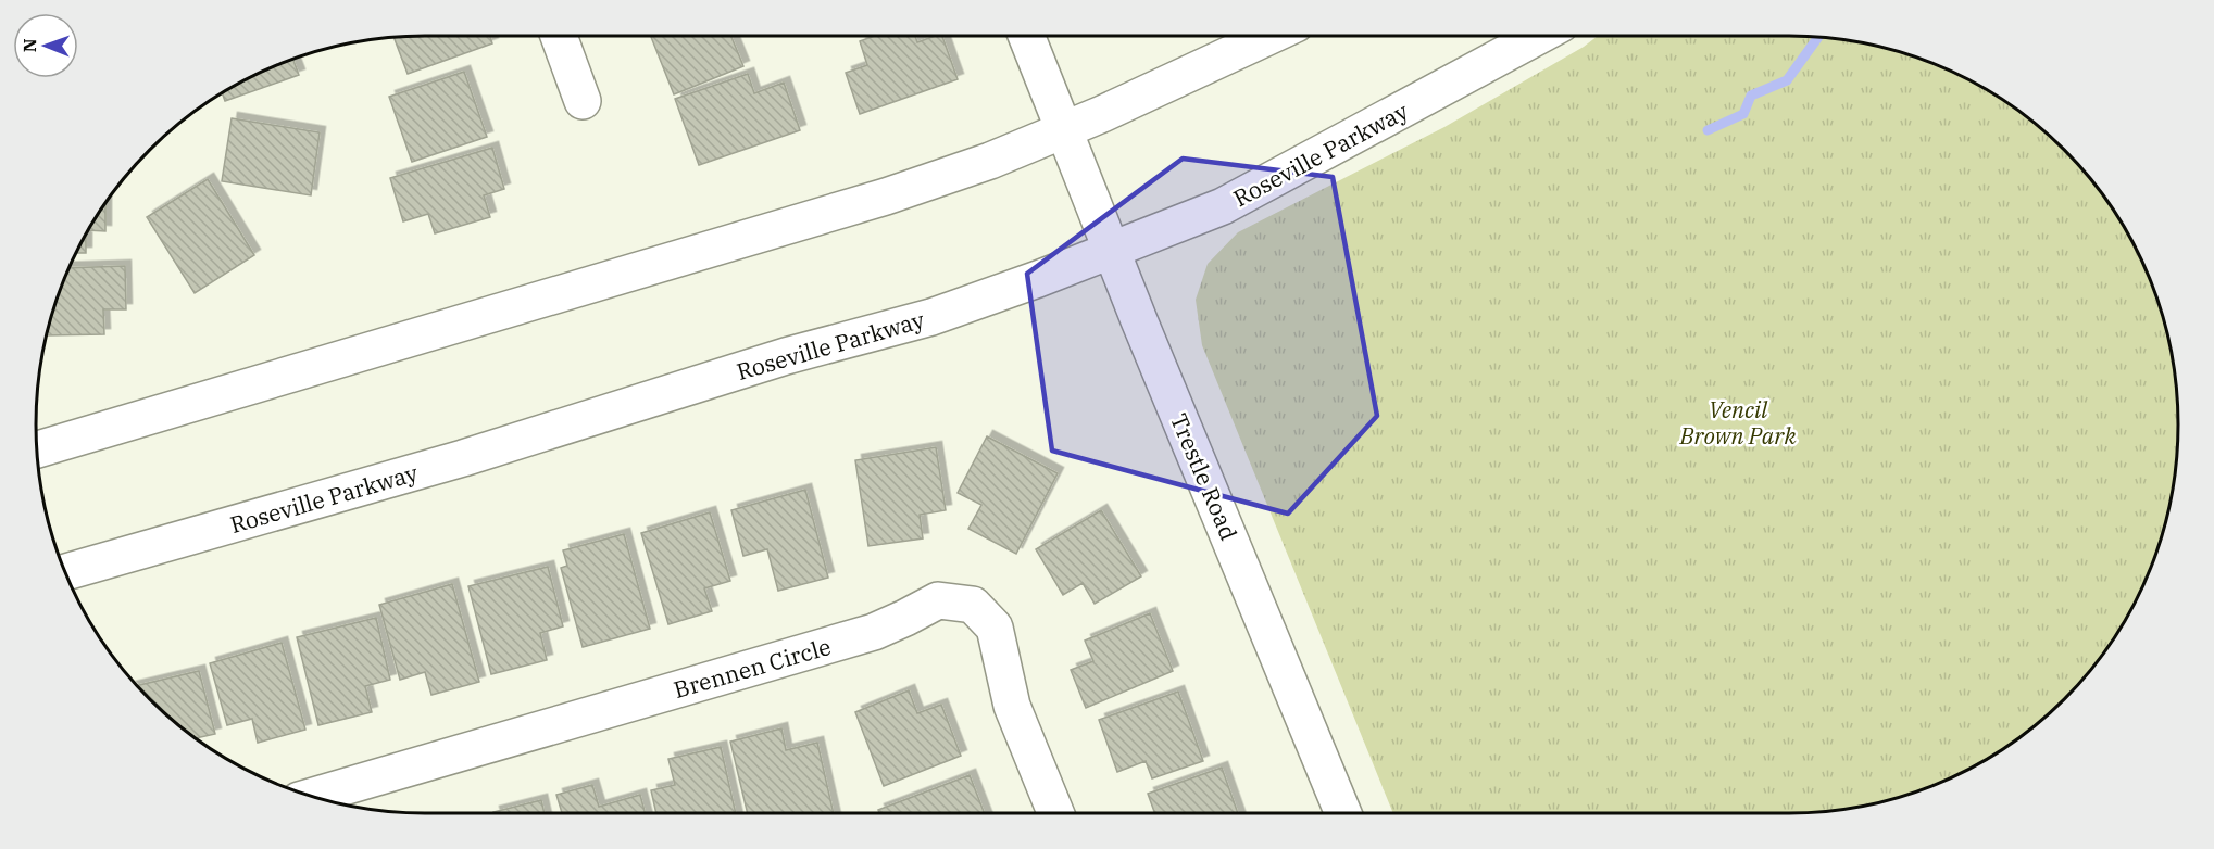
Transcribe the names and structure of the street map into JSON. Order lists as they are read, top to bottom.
{
  "streets": {
    "main road": ["Roseville Parkway", "Trestle Road", "Brennen Circle"]
  },
  "crossings": [
    ["Roseville Parkway", "Trestle Road"]
  ],
  "parks": ["Vencil Brown Park"],
  "north": "left"
}
